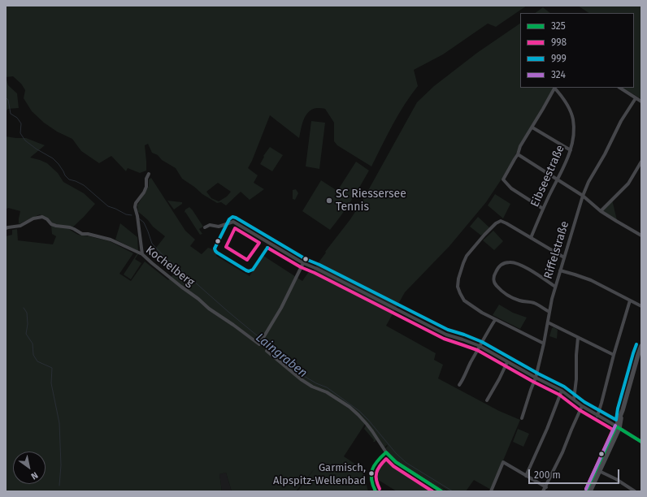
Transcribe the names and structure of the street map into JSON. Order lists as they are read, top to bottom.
{
  "streets": {
    "street": ["Eibseestraße", "Riffelstraße", "Kochelberg"]
  },
  "water": ["Laingraben"],
  "places": ["SC Riessersee Tennis", "Garmisch, Alpspitz-Wellenbad"],
  "lines": [
    "transit line 999",
    "transit line 998",
    "transit line 324",
    "transit line 325"
  ],
  "legend": [
    "325",
    "998",
    "999",
    "324"
  ],
  "scale_bar": "200 m",
  "north": "bottom right"
}
